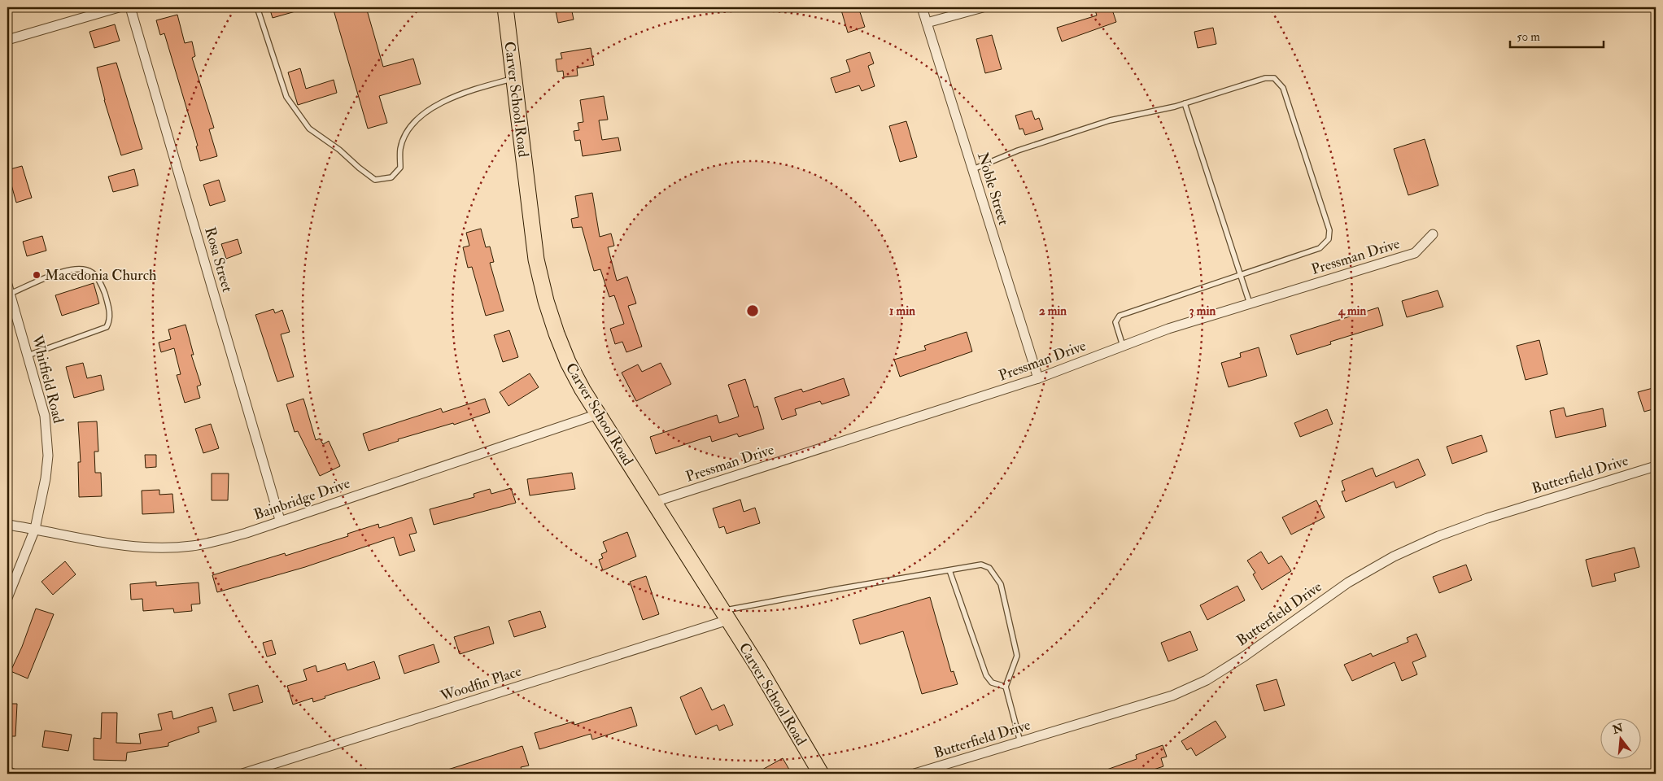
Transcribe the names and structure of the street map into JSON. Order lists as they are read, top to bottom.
{
  "streets": {
    "main road": ["Carver School Road"],
    "street": [
      "Noble Street",
      "Pressman Drive",
      "Rosa Street",
      "Whitfield Road",
      "Butterfield Drive",
      "Bainbridge Drive",
      "Woodfin Place"
    ]
  },
  "crossings": [
    ["Carver School Road", "Pressman Drive"],
    ["Carver School Road", "Bainbridge Drive"],
    ["Carver School Road", "Woodfin Place"],
    ["Noble Street", "Pressman Drive"],
    ["Rosa Street", "Bainbridge Drive"],
    ["Whitfield Road", "Bainbridge Drive"]
  ],
  "places": ["Macedonia Church"],
  "scale_bar": "50 m",
  "north": "top",
  "rings": [
    "1 min",
    "2 min",
    "3 min",
    "4 min"
  ]
}
